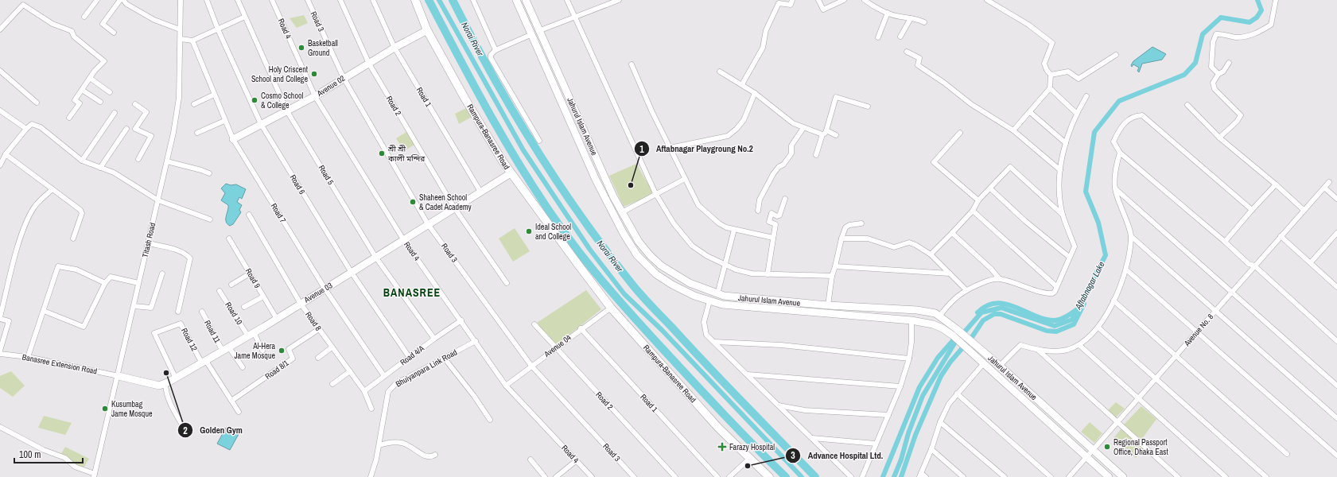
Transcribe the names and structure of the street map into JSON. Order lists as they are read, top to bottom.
{
  "streets": {
    "main road": ["Rampura-Banasree Road"],
    "street": [
      "Road 3",
      "Road 4",
      "Avenue 02",
      "Road 1",
      "Road 2",
      "Jahurul Islam Avenue",
      "Road 5",
      "Road 6",
      "Road 7",
      "Titash Road",
      "Road 9",
      "Avenue 03",
      "Road 10",
      "Road 8",
      "Avenue No. 8",
      "Road 11",
      "Road 12",
      "Avenue 04",
      "Road 4/A",
      "Banasree Extension Road",
      "Bhuiyanpara Link Road",
      "Road 8/1"
    ]
  },
  "crossings": [
    ["Road 3", "Avenue 02"],
    ["Road 3", "Avenue 03"],
    ["Road 3", "Avenue 04"],
    ["Road 4", "Avenue 02"],
    ["Road 4", "Avenue 03"],
    ["Road 4", "Avenue 04"],
    ["Road 4", "Road 4/A"],
    ["Road 4", "Bhuiyanpara Link Road"],
    ["Avenue 02", "Road 1"],
    ["Avenue 02", "Road 2"],
    ["Avenue 02", "Rampura-Banasree Road"],
    ["Avenue 02", "Road 5"],
    ["Avenue 02", "Road 6"],
    ["Avenue 02", "Road 7"],
    ["Road 1", "Avenue 03"],
    ["Road 1", "Avenue 04"],
    ["Road 2", "Avenue 03"],
    ["Road 2", "Avenue 04"],
    ["Jahurul Islam Avenue", "Avenue No. 8"],
    ["Rampura-Banasree Road", "Avenue 03"],
    ["Rampura-Banasree Road", "Avenue 04"],
    ["Road 5", "Avenue 03"],
    ["Road 5", "Road 4/A"],
    ["Road 6", "Avenue 03"],
    ["Road 6", "Road 4/A"],
    ["Road 7", "Avenue 03"],
    ["Road 7", "Road 4/A"],
    ["Titash Road", "Banasree Extension Road"],
    ["Road 9", "Avenue 03"],
    ["Avenue 03", "Road 10"],
    ["Avenue 03", "Road 8"],
    ["Avenue 03", "Road 11"],
    ["Avenue 03", "Road 12"],
    ["Road 8", "Road 4/A"],
    ["Road 8", "Road 8/1"]
  ],
  "districts": ["BANASREE"],
  "water": ["Norai River", "Aftabnagar Lake"],
  "places": {
    "other": [
      "Basketball Ground",
      "Holy Criscent School and College",
      "Cosmo School & College",
      "শ্রী শ্রী কালী মন্দির",
      "Aftabnagar Playgroung No.2",
      "Shaheen School & Cadet Academy",
      "Ideal School and College",
      "Al-Hera Jame Mosque",
      "Golden Gym",
      "Kusumbag Jame Mosque",
      "Regional Passport Office, Dhaka East",
      "Advance Hospital Ltd."
    ],
    "health": ["Farazy Hospital"]
  },
  "scale_bar": "100 m"
}
